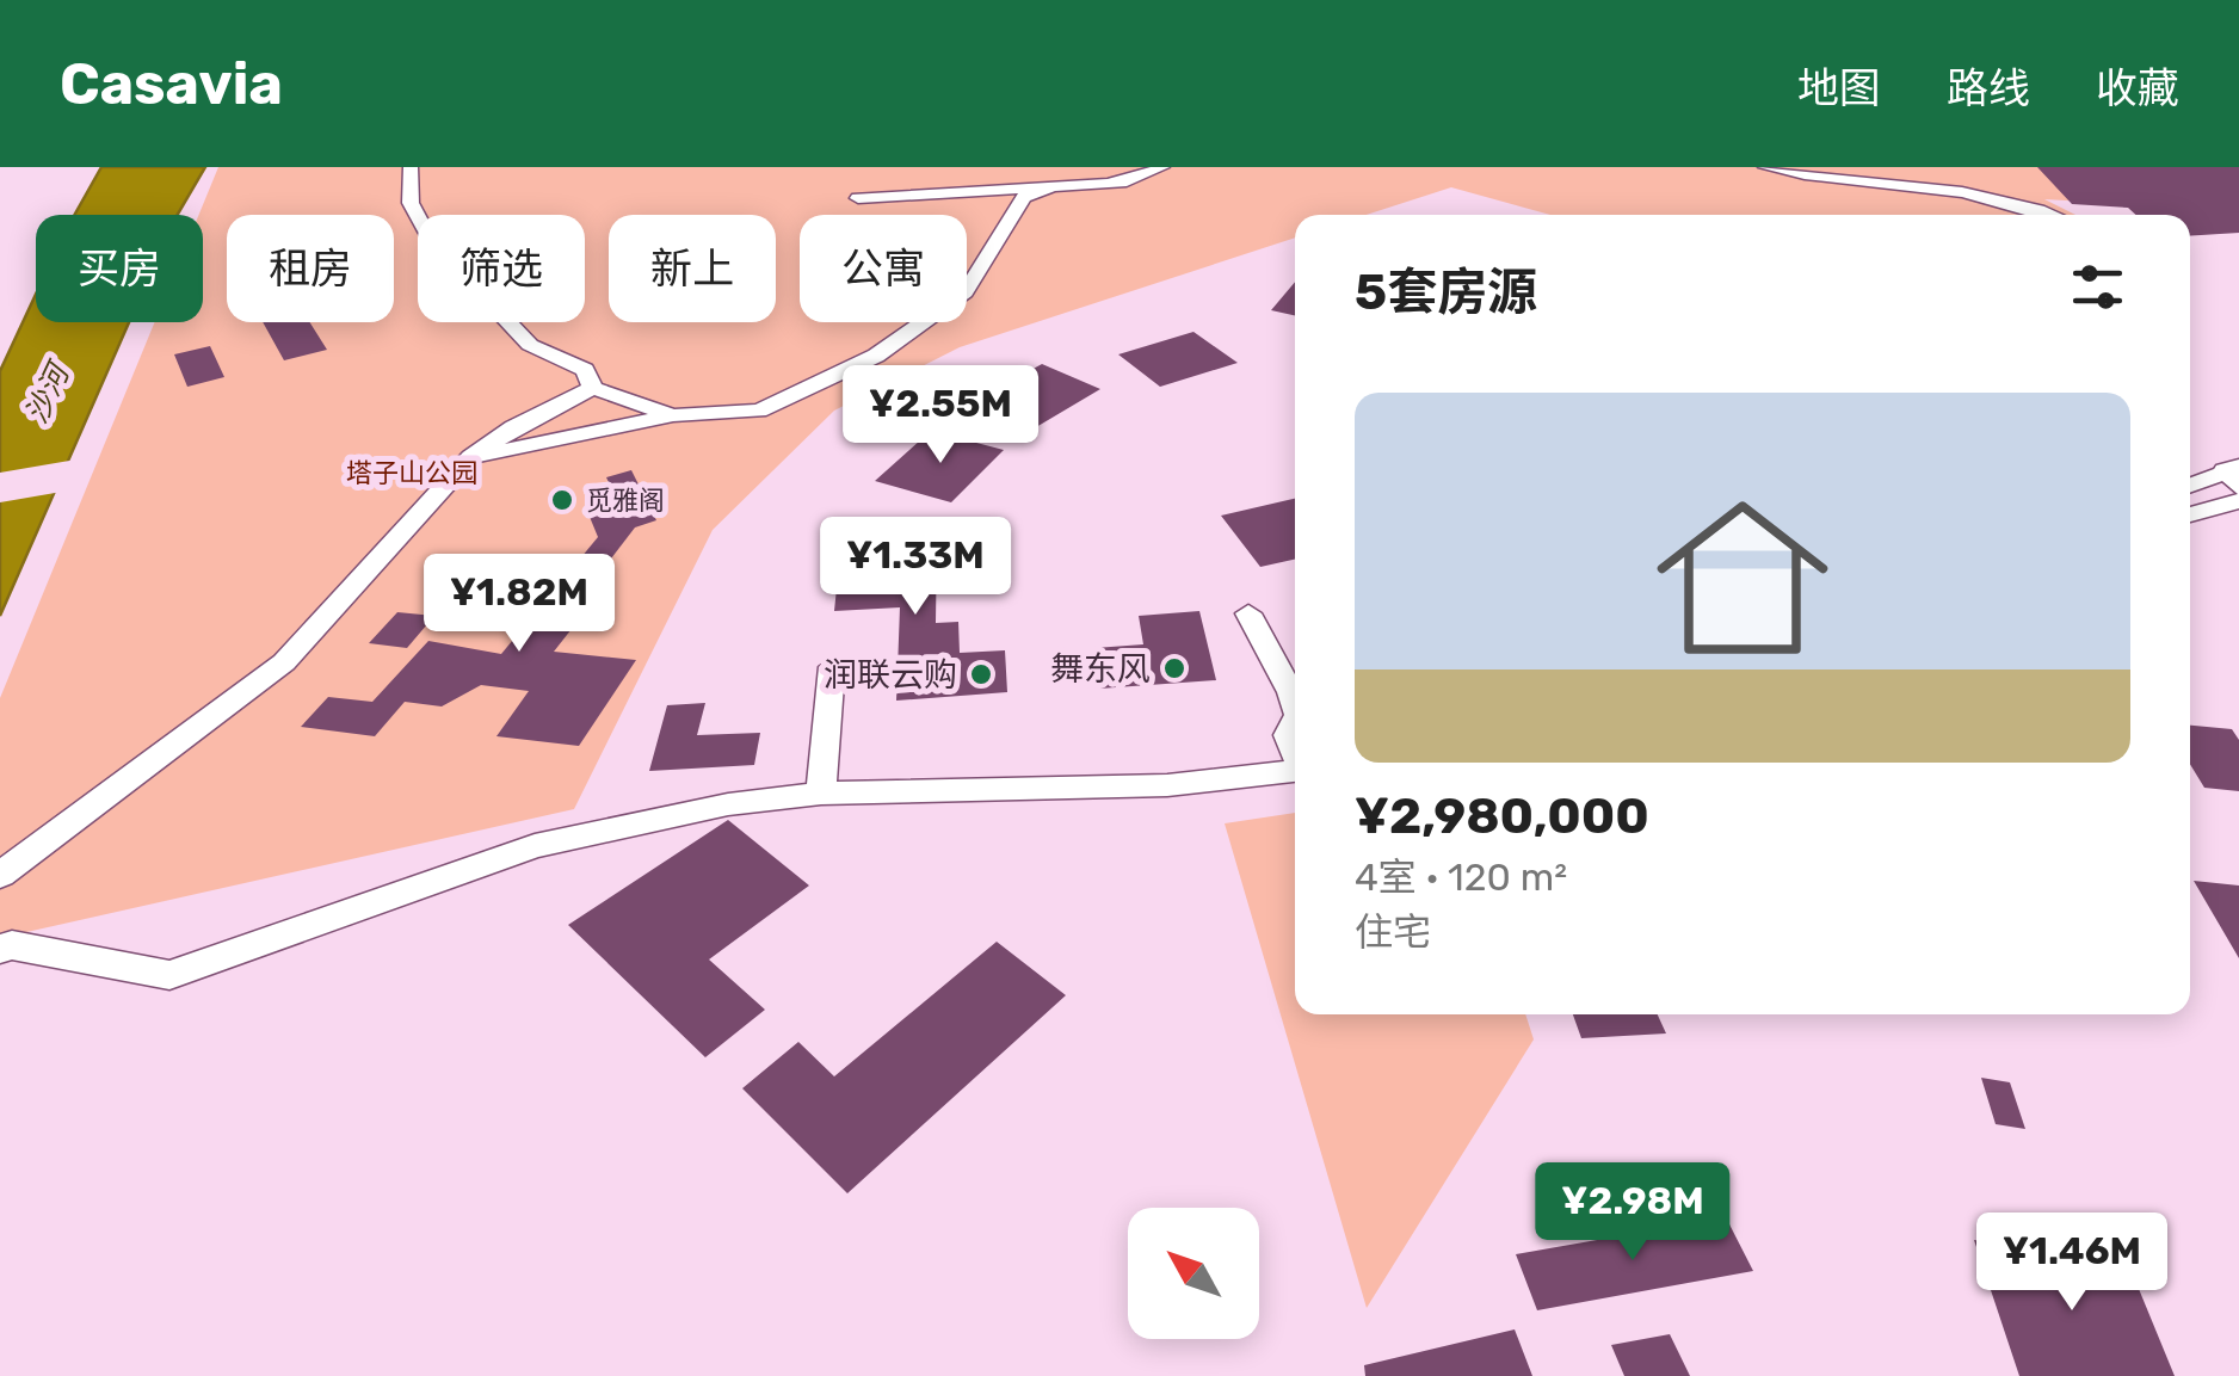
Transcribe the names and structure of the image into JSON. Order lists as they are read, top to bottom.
{
  "water": ["沙河"],
  "parks": ["塔子山公园"],
  "places": ["觅雅阁", "舞东风", "润联云购"],
  "north": "top left",
  "page": {
    "header": "Casavia",
    "nav": ["地图", "路线", "收藏"],
    "chip": [
      "买房",
      "租房",
      "筛选",
      "新上",
      "公寓"
    ],
    "heading": "5套房源",
    "list": [
      {
        "name": "¥2,980,000",
        "note": "4室 · 120 m² · 住宅"
      }
    ],
    "price": [
      "¥2.55M",
      "¥1.33M",
      "¥1.82M",
      "¥2.98M",
      "¥1.46M"
    ]
  }
}
